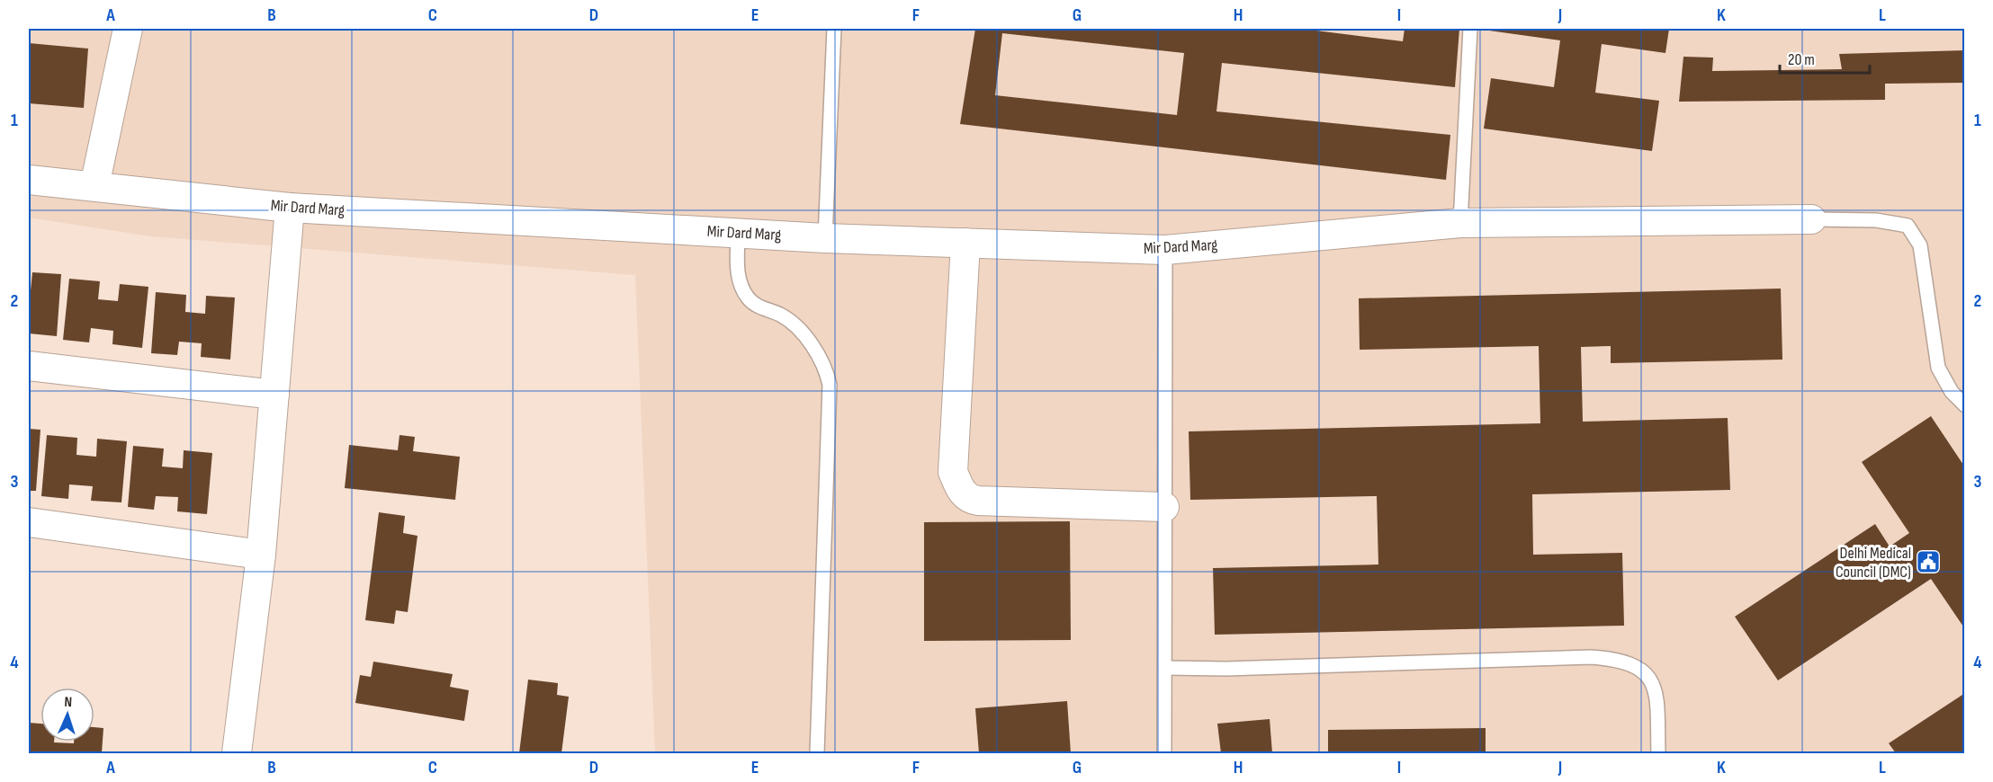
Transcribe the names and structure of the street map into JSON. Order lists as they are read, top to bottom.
{
  "streets": {
    "street": ["Mir Dard Marg"]
  },
  "places": {
    "public building": ["Delhi Medical Council (DMC)"]
  },
  "scale_bar": "20 m",
  "north": "top",
  "grid": {
    "columns": [
      "A",
      "B",
      "C",
      "D",
      "E",
      "F",
      "G",
      "H",
      "I",
      "J",
      "K",
      "L"
    ],
    "rows": [
      "1",
      "2",
      "3",
      "4"
    ]
  }
}
